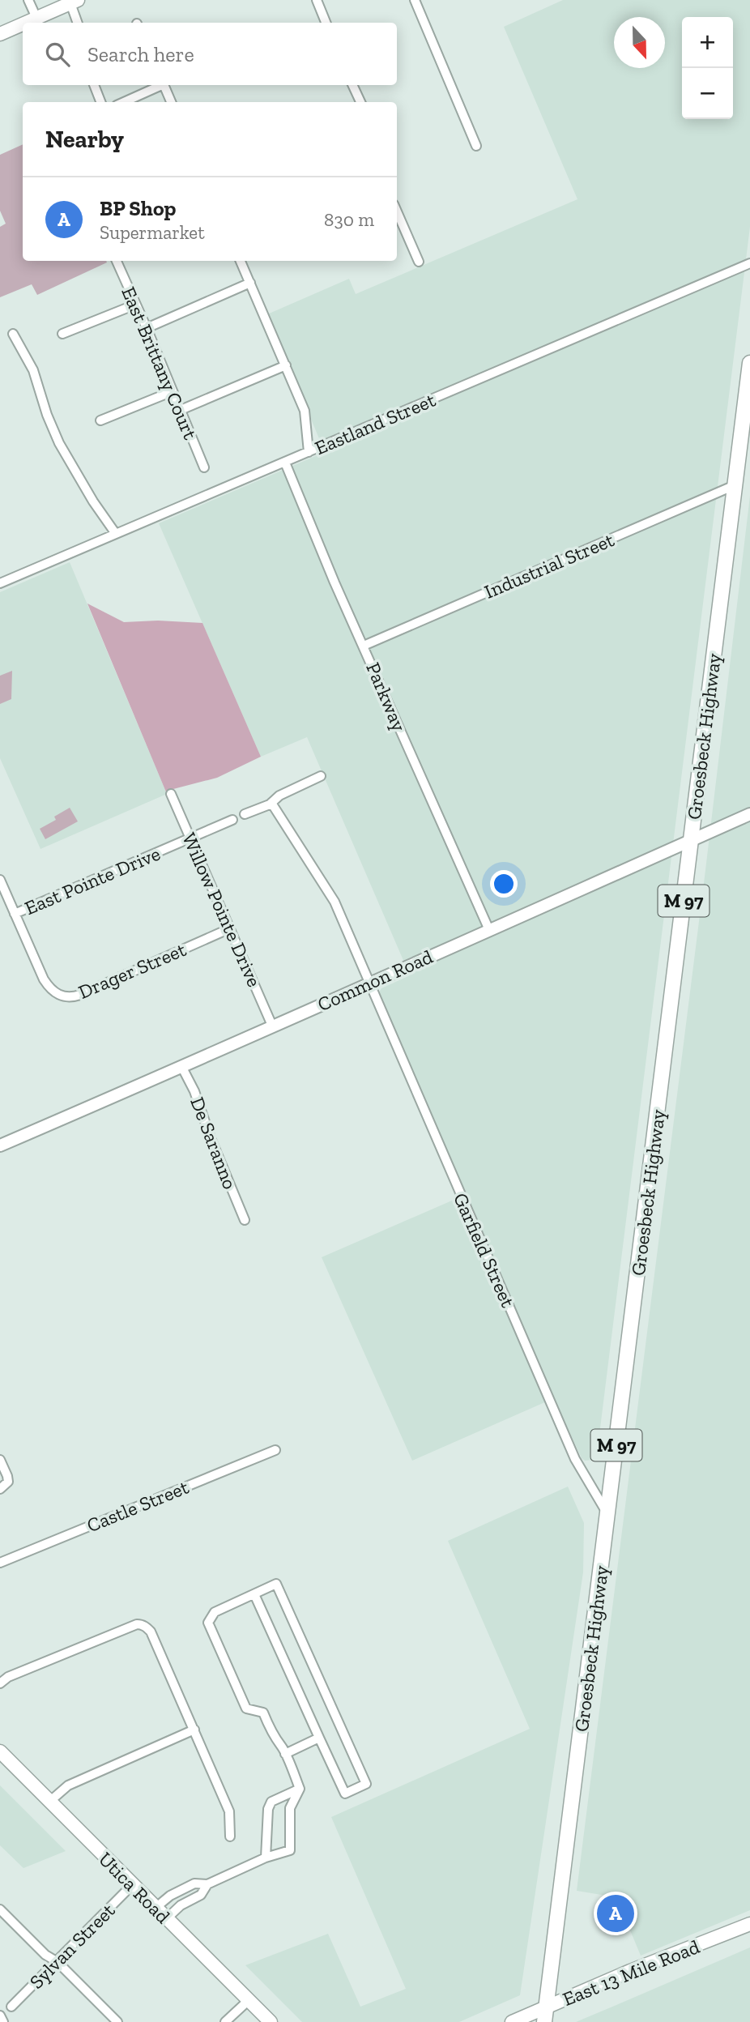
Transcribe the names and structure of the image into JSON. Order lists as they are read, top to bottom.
{
  "streets": {
    "main road": [
      "Groesbeck Highway",
      "M 97",
      "Utica Road",
      "East 13 Mile Road"
    ],
    "street": [
      "East Brittany Court",
      "Eastland Street",
      "Industrial Street",
      "Parkway",
      "East Pointe Drive",
      "Willow Pointe Drive",
      "Drager Street",
      "Common Road",
      "De Saranno",
      "Garfield Street",
      "Castle Street",
      "Sylvan Street"
    ]
  },
  "crossings": [
    ["Eastland Street", "Parkway"],
    ["Industrial Street", "Parkway"],
    ["Industrial Street", "Groesbeck Highway"],
    ["Parkway", "Common Road"],
    ["Groesbeck Highway", "Common Road"],
    ["Groesbeck Highway", "Garfield Street"],
    ["Groesbeck Highway", "East 13 Mile Road"],
    ["East Pointe Drive", "Willow Pointe Drive"],
    ["East Pointe Drive", "Drager Street"],
    ["Willow Pointe Drive", "Drager Street"],
    ["Willow Pointe Drive", "Common Road"],
    ["Common Road", "De Saranno"],
    ["Common Road", "Garfield Street"],
    ["Utica Road", "Sylvan Street"]
  ],
  "north": "bottom",
  "page": {
    "map_buttons": ["+", "−"],
    "search": "Search here",
    "heading": "Nearby",
    "list": [
      {
        "mark": "A",
        "name": "BP Shop",
        "note": "Supermarket",
        "value": "830 m"
      }
    ],
    "pins": "A"
  }
}
